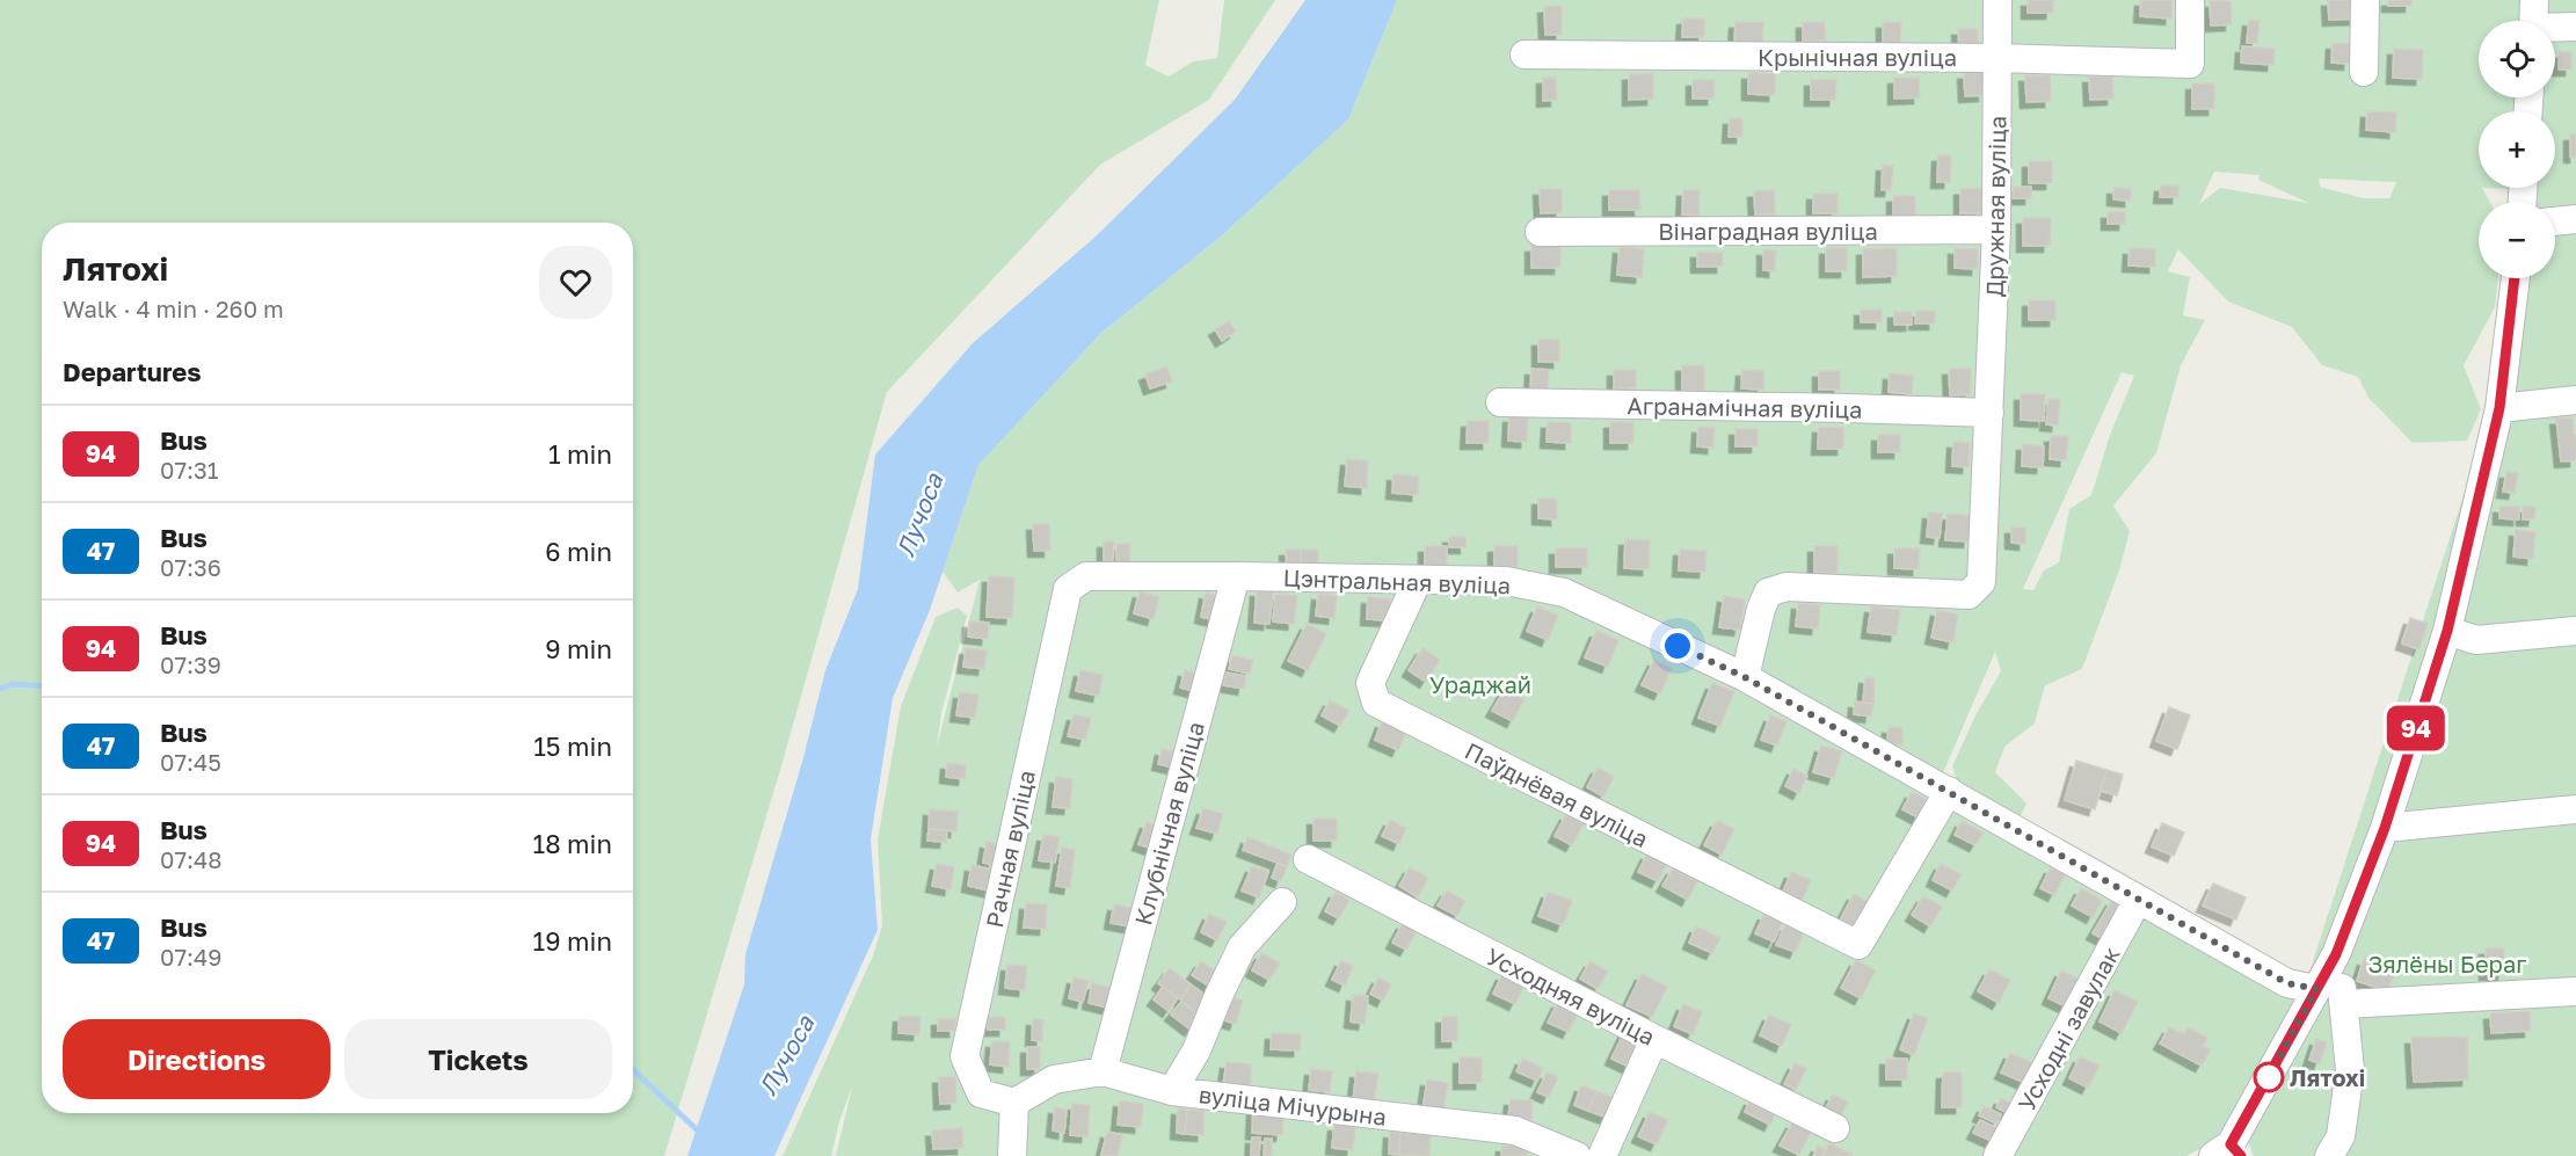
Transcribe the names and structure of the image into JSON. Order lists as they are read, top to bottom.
{
  "streets": {
    "street": [
      "Крынічная вуліца",
      "Дружная вуліца",
      "Вінаградная вуліца",
      "Агранамічная вуліца",
      "Цэнтральная вуліца",
      "Паўднёвая вуліца",
      "Клубнічная вуліца",
      "Рачная вуліца",
      "Усходняя вуліца",
      "Усходні завулак",
      "вуліца Мічурына"
    ]
  },
  "crossings": [
    ["Крынічная вуліца", "Дружная вуліца"],
    ["Дружная вуліца", "Вінаградная вуліца"],
    ["Дружная вуліца", "Агранамічная вуліца"],
    ["Дружная вуліца", "Цэнтральная вуліца"],
    ["Цэнтральная вуліца", "Паўднёвая вуліца"],
    ["Цэнтральная вуліца", "Клубнічная вуліца"],
    ["Цэнтральная вуліца", "Рачная вуліца"],
    ["Цэнтральная вуліца", "Усходні завулак"],
    ["Клубнічная вуліца", "вуліца Мічурына"],
    ["Рачная вуліца", "вуліца Мічурына"]
  ],
  "water": ["Лучоса"],
  "parks": ["Ураджай", "Зялёны Бераг"],
  "places": ["Лятохі"],
  "lines": ["bus line 94"],
  "page": {
    "on_map": "94",
    "map_buttons": ["+", "−"],
    "heading": [
      ["Лятохі", "Walk · 4 min · 260 m"],
      "Departures"
    ],
    "list": [
      {
        "mark": "94",
        "name": "Bus",
        "note": "07:31",
        "value": "1 min"
      },
      {
        "mark": "47",
        "name": "Bus",
        "note": "07:36",
        "value": "6 min"
      },
      {
        "mark": "94",
        "name": "Bus",
        "note": "07:39",
        "value": "9 min"
      },
      {
        "mark": "47",
        "name": "Bus",
        "note": "07:45",
        "value": "15 min"
      },
      {
        "mark": "94",
        "name": "Bus",
        "note": "07:48",
        "value": "18 min"
      },
      {
        "mark": "47",
        "name": "Bus",
        "note": "07:49",
        "value": "19 min"
      }
    ],
    "buttons": ["Directions", "Tickets"]
  }
}
